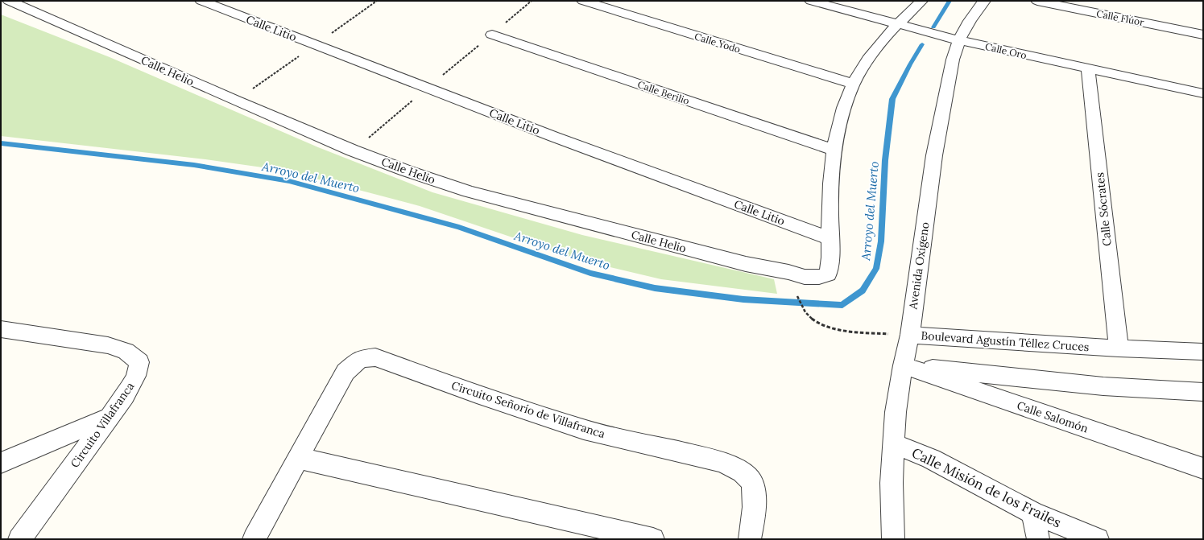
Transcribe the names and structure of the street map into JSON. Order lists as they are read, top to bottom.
{
  "streets": {
    "street": [
      "Calle Flúor",
      "Calle Litio",
      "Calle Yodo",
      "Calle Oro",
      "Calle Helio",
      "Calle Berilio",
      "Calle Sócrates",
      "Avenida Oxígeno",
      "Boulevard Agustín Téllez Cruces",
      "Circuito Señorío de Villafranca",
      "Calle Salomón",
      "Circuito Villafranca",
      "Calle Misión de los Frailes"
    ]
  },
  "crossings": [
    ["Calle Litio", "Calle Helio"],
    ["Calle Oro", "Calle Sócrates"],
    ["Calle Oro", "Avenida Oxígeno"],
    ["Calle Sócrates", "Boulevard Agustín Téllez Cruces"],
    ["Avenida Oxígeno", "Boulevard Agustín Téllez Cruces"],
    ["Avenida Oxígeno", "Calle Salomón"],
    ["Avenida Oxígeno", "Calle Misión de los Frailes"]
  ],
  "water": ["Arroyo del Muerto"]
}
